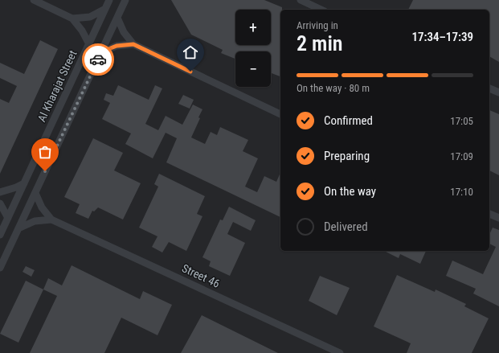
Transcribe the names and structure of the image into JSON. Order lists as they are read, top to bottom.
{
  "streets": {
    "street": ["Al Kharajat Street", "Street 46"]
  },
  "page": {
    "map_buttons": ["+", "−"],
    "heading": ["2 min", "Arriving in", "17:34–17:39"],
    "bar": "On the way · 80 m",
    "list": [
      ["Confirmed", "17:05"],
      ["Preparing", "17:09"],
      ["On the way", "17:10"],
      "Delivered"
    ]
  }
}
